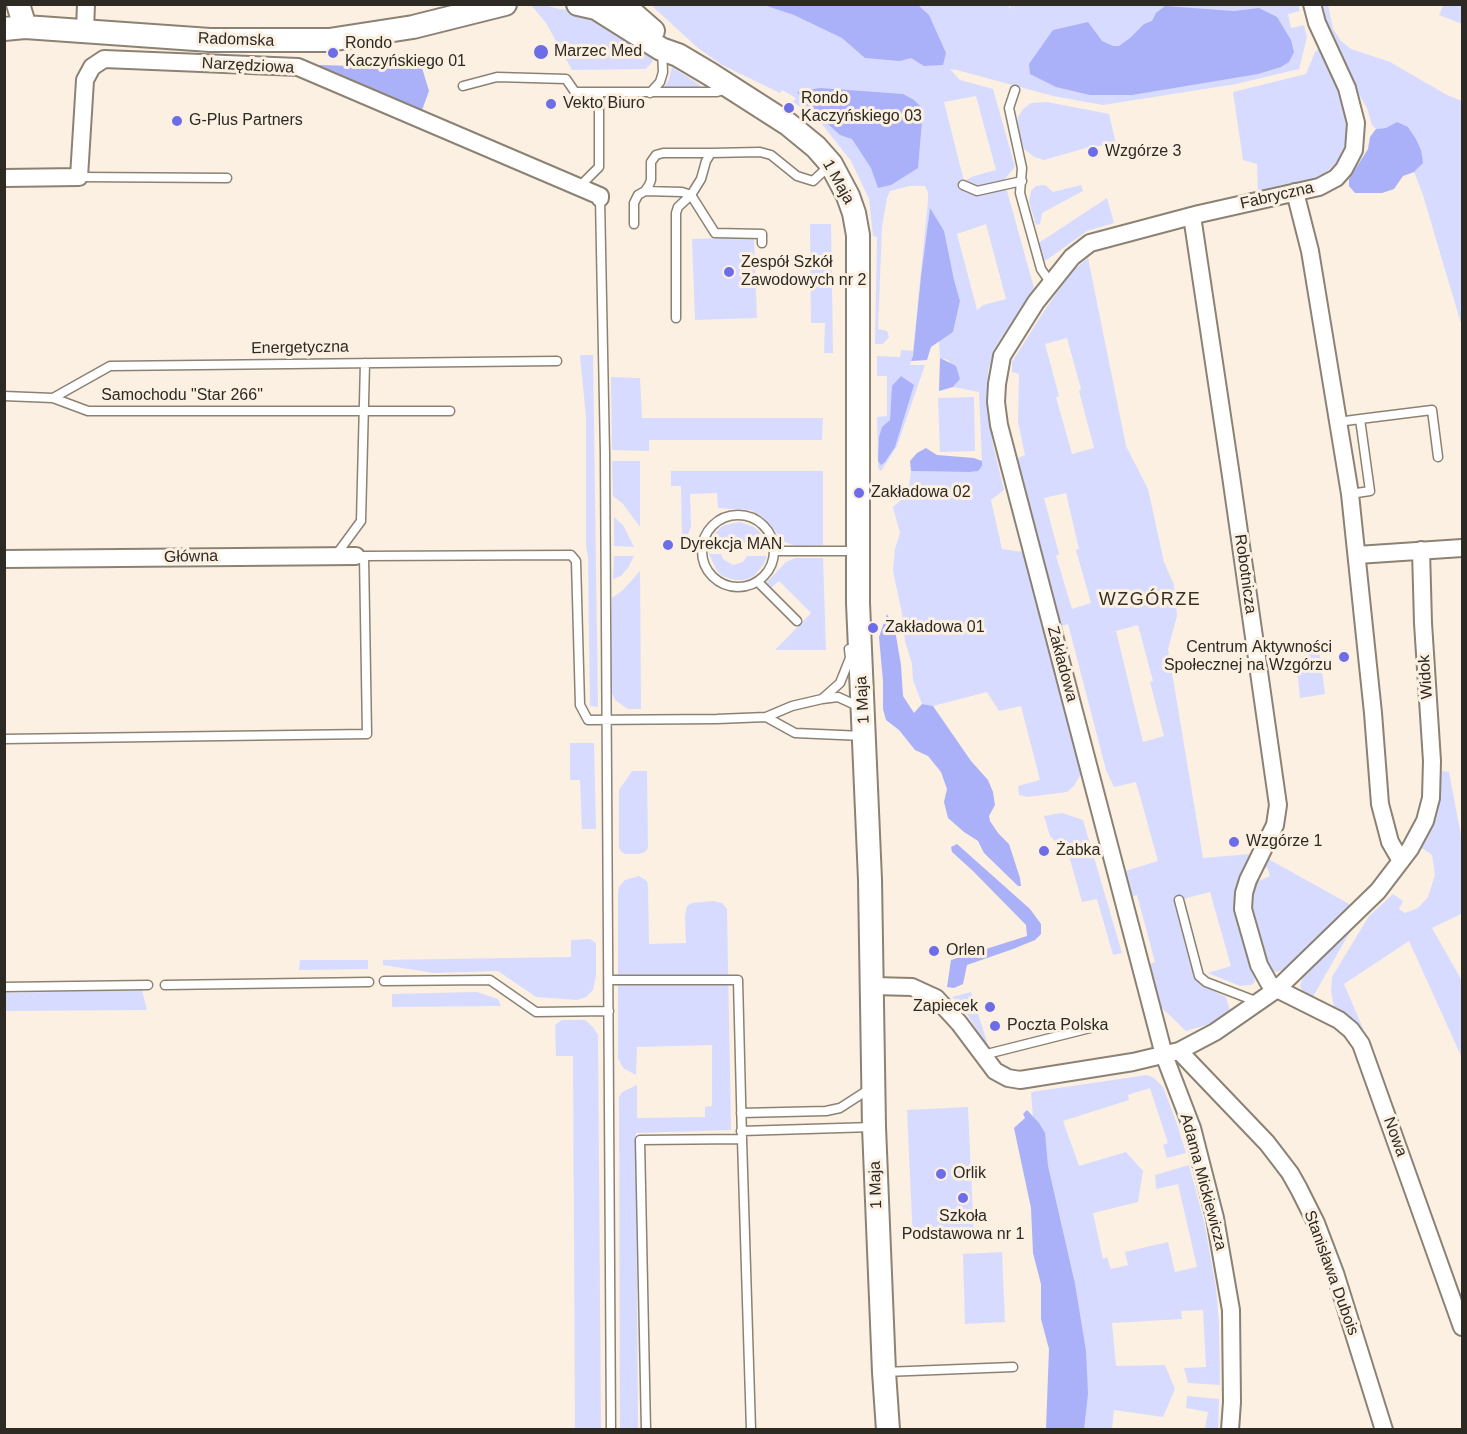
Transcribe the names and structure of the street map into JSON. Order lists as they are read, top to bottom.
{
  "streets": {
    "street": [
      "Radomska",
      "Narzędziowa",
      "1 Maja",
      "Fabryczna",
      "Główna",
      "Robotnicza",
      "Zakładowa",
      "Widok",
      "Nowa",
      "Adama Mickiewicza",
      "Stanisława Dubois"
    ],
    "lane": ["Energetyczna", "Samochodu \"Star 266\""]
  },
  "crossings": [
    ["Fabryczna", "Robotnicza"],
    ["Fabryczna", "Zakładowa"],
    ["Energetyczna", "Samochodu \"Star 266\""],
    ["Robotnicza", "Widok"],
    ["Robotnicza", "Nowa"],
    ["Zakładowa", "Widok"],
    ["Zakładowa", "Adama Mickiewicza"],
    ["Zakładowa", "Stanisława Dubois"],
    ["Widok", "Nowa"],
    ["Widok", "Adama Mickiewicza"],
    ["Widok", "Stanisława Dubois"],
    ["Adama Mickiewicza", "Stanisława Dubois"]
  ],
  "districts": ["WZGÓRZE"],
  "places": [
    "Marzec Med",
    "Rondo Kaczyńskiego 01",
    "Vekto Biuro",
    "Rondo Kaczyńskiego 03",
    "G-Plus Partners",
    "Wzgórze 3",
    "Zespół Szkół Zawodowych nr 2",
    "Zakładowa 02",
    "Dyrekcja MAN",
    "Zakładowa 01",
    "Centrum Aktywności Społecznej na Wzgórzu",
    "Wzgórze 1",
    "Żabka",
    "Orlen",
    "Zapiecek",
    "Poczta Polska",
    "Orlik",
    "Szkoła Podstawowa nr 1"
  ]
}
